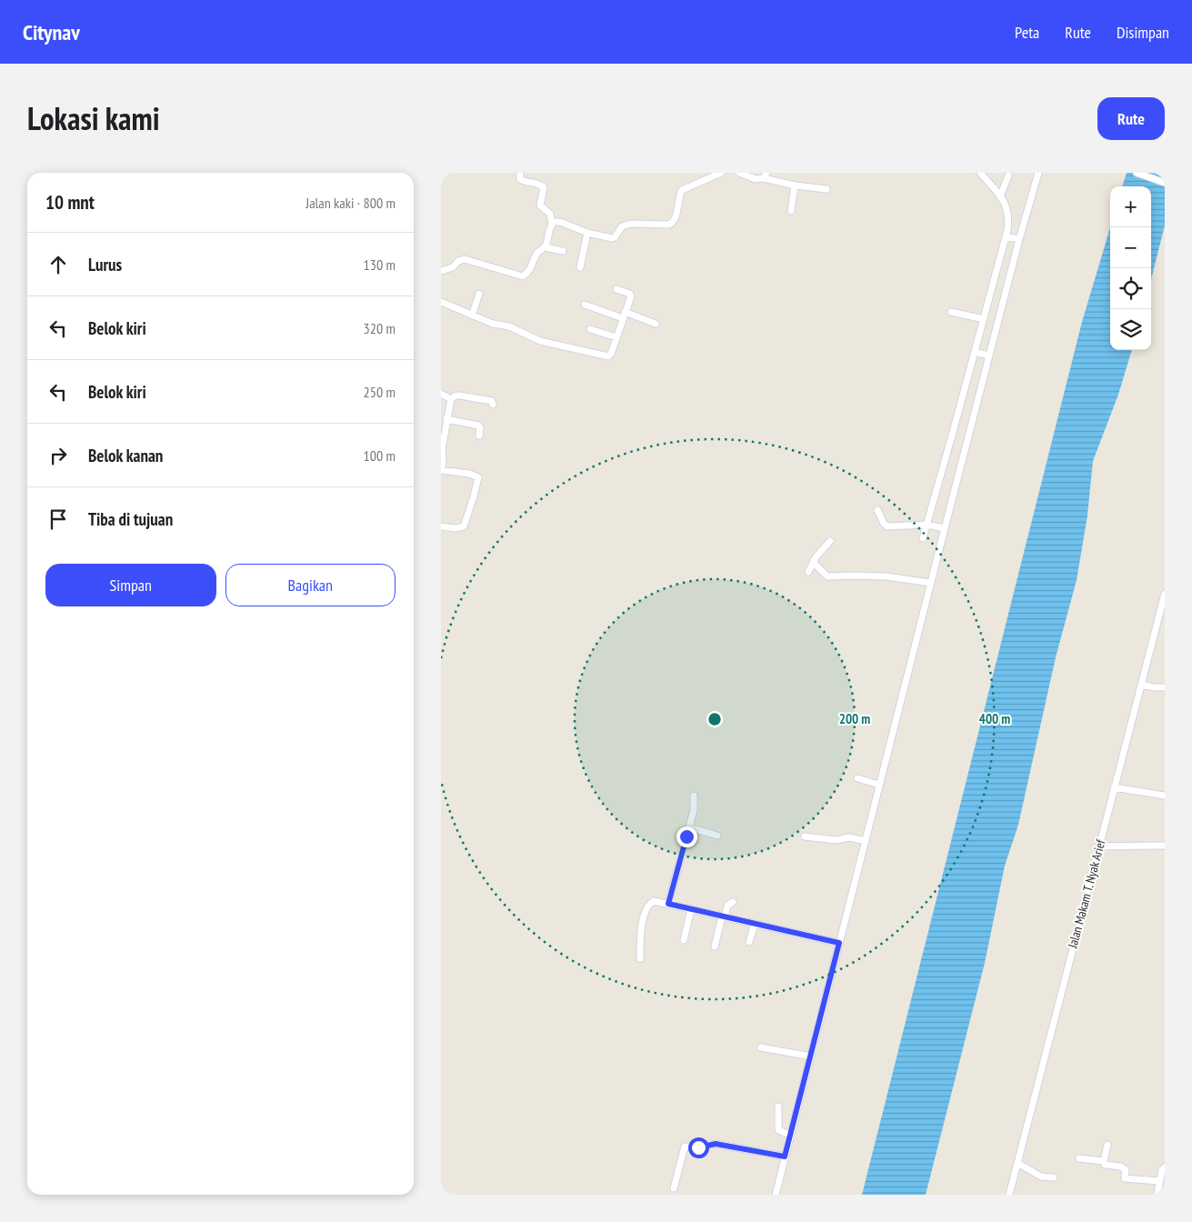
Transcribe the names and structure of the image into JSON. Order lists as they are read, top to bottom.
{
  "streets": {
    "street": ["Jalan Makam T. Nyak Arief"]
  },
  "page": {
    "header": "Citynav",
    "nav": ["Peta", "Rute", "Disimpan"],
    "title": "Lokasi kami",
    "buttons": [
      "Rute",
      ["Simpan", "Bagikan"]
    ],
    "heading": ["10 mnt", "Jalan kaki · 800 m"],
    "map_buttons": ["+", "−"],
    "list": [
      ["Lurus", "130 m"],
      ["Belok kiri", "320 m"],
      ["Belok kiri", "250 m"],
      ["Belok kanan", "100 m"],
      "Tiba di tujuan"
    ]
  },
  "rings": ["200 m", "400 m"]
}
